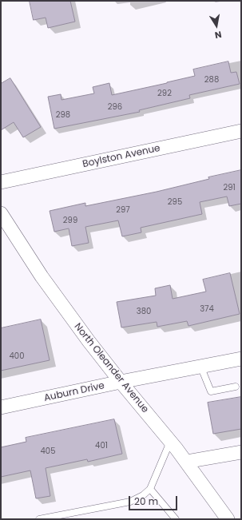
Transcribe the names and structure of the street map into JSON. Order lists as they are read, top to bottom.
{
  "streets": {
    "street": ["Boylston Avenue", "North Oleander Avenue", "Auburn Drive"]
  },
  "crossings": [
    ["North Oleander Avenue", "Auburn Drive"]
  ],
  "house_numbers": [
    "288",
    "292",
    "296",
    "298",
    "291",
    "295",
    "297",
    "299",
    "374",
    "380",
    "400",
    "401",
    "405"
  ],
  "scale_bar": "20 m",
  "north": "bottom"
}
